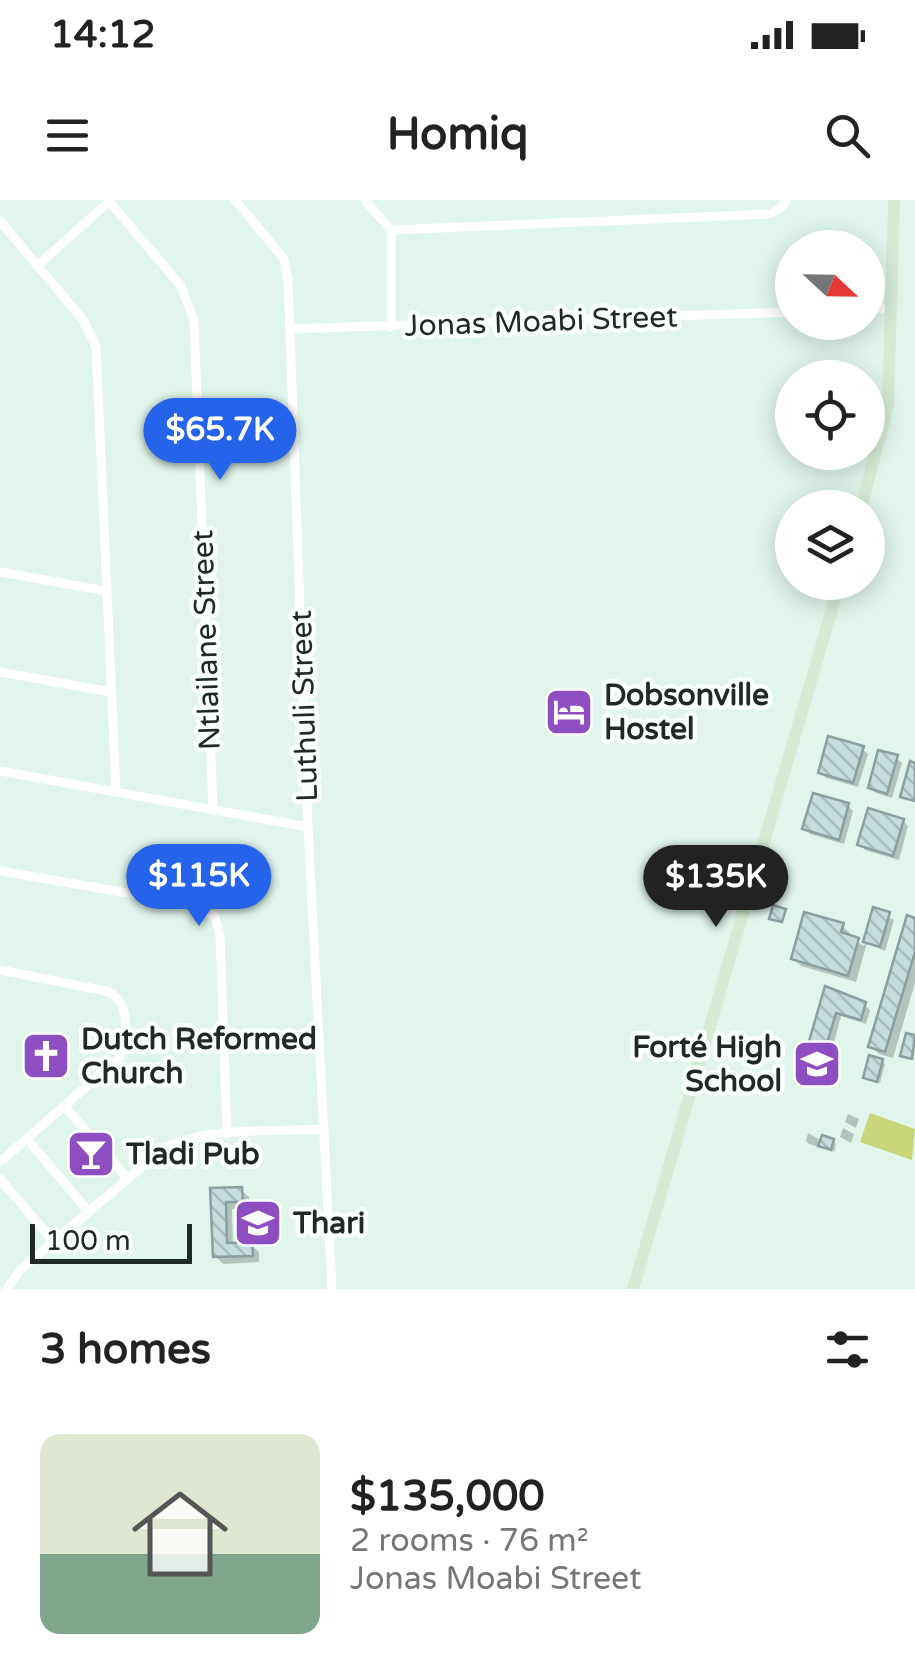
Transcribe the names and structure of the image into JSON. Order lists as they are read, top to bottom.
{
  "streets": {
    "street": ["Jonas Moabi Street", "Ntlailane Street", "Luthuli Street"]
  },
  "crossings": [
    ["Jonas Moabi Street", "Luthuli Street"]
  ],
  "places": {
    "hotel": ["Dobsonville Hostel"],
    "church": ["Dutch Reformed Church"],
    "school or university": ["Forté High School", "Thari"],
    "bar": ["Tladi Pub"]
  },
  "scale_bar": "100 m",
  "north": "right",
  "page": {
    "status": "14:12",
    "header": "Homiq",
    "price": ["$65.7K", "$115K", "$135K"],
    "scale": "100 m",
    "heading": "3 homes",
    "list": [
      {
        "name": "$135,000",
        "note": "2 rooms · 76 m² · Jonas Moabi Street"
      }
    ]
  }
}
